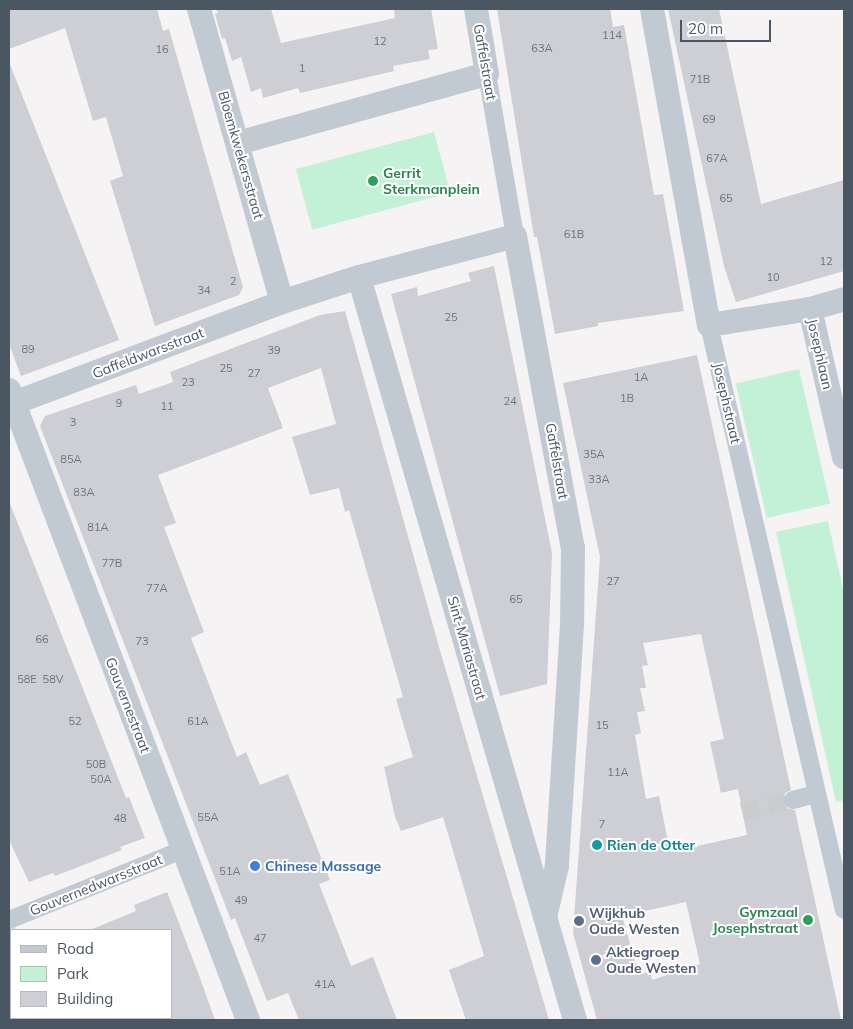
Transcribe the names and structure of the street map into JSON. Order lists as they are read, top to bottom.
{
  "streets": {
    "street": [
      "Gaffelstraat",
      "Bloemkwekersstraat",
      "Gaffeldwarsstraat",
      "Josephlaan",
      "Josephstraat",
      "Sint-Mariastraat",
      "Gouvernestraat",
      "Gouvernedwarsstraat"
    ]
  },
  "crossings": [
    ["Gaffelstraat", "Sint-Mariastraat"],
    ["Bloemkwekersstraat", "Gaffeldwarsstraat"],
    ["Gaffeldwarsstraat", "Gouvernestraat"],
    ["Gouvernestraat", "Gouvernedwarsstraat"]
  ],
  "places": [
    "Gerrit Sterkmanplein",
    "Rien de Otter",
    "Chinese Massage",
    "Gymzaal Josephstraat",
    "Wijkhub Oude Westen",
    "Aktiegroep Oude Westen"
  ],
  "house_numbers": [
    "114",
    "12",
    "63A",
    "16",
    "1",
    "71B",
    "69",
    "67A",
    "65",
    "61B",
    "12",
    "10",
    "2",
    "34",
    "25",
    "89",
    "39",
    "25",
    "27",
    "1A",
    "23",
    "1B",
    "24",
    "9",
    "11",
    "3",
    "35A",
    "85A",
    "33A",
    "83A",
    "81A",
    "77B",
    "27",
    "77A",
    "65",
    "66",
    "73",
    "58E",
    "58V",
    "52",
    "61A",
    "15",
    "50B",
    "11A",
    "50A",
    "55A",
    "48",
    "7",
    "51A",
    "49",
    "47",
    "41A"
  ],
  "legend": ["Road", "Park", "Building"],
  "scale_bar": "20 m"
}
